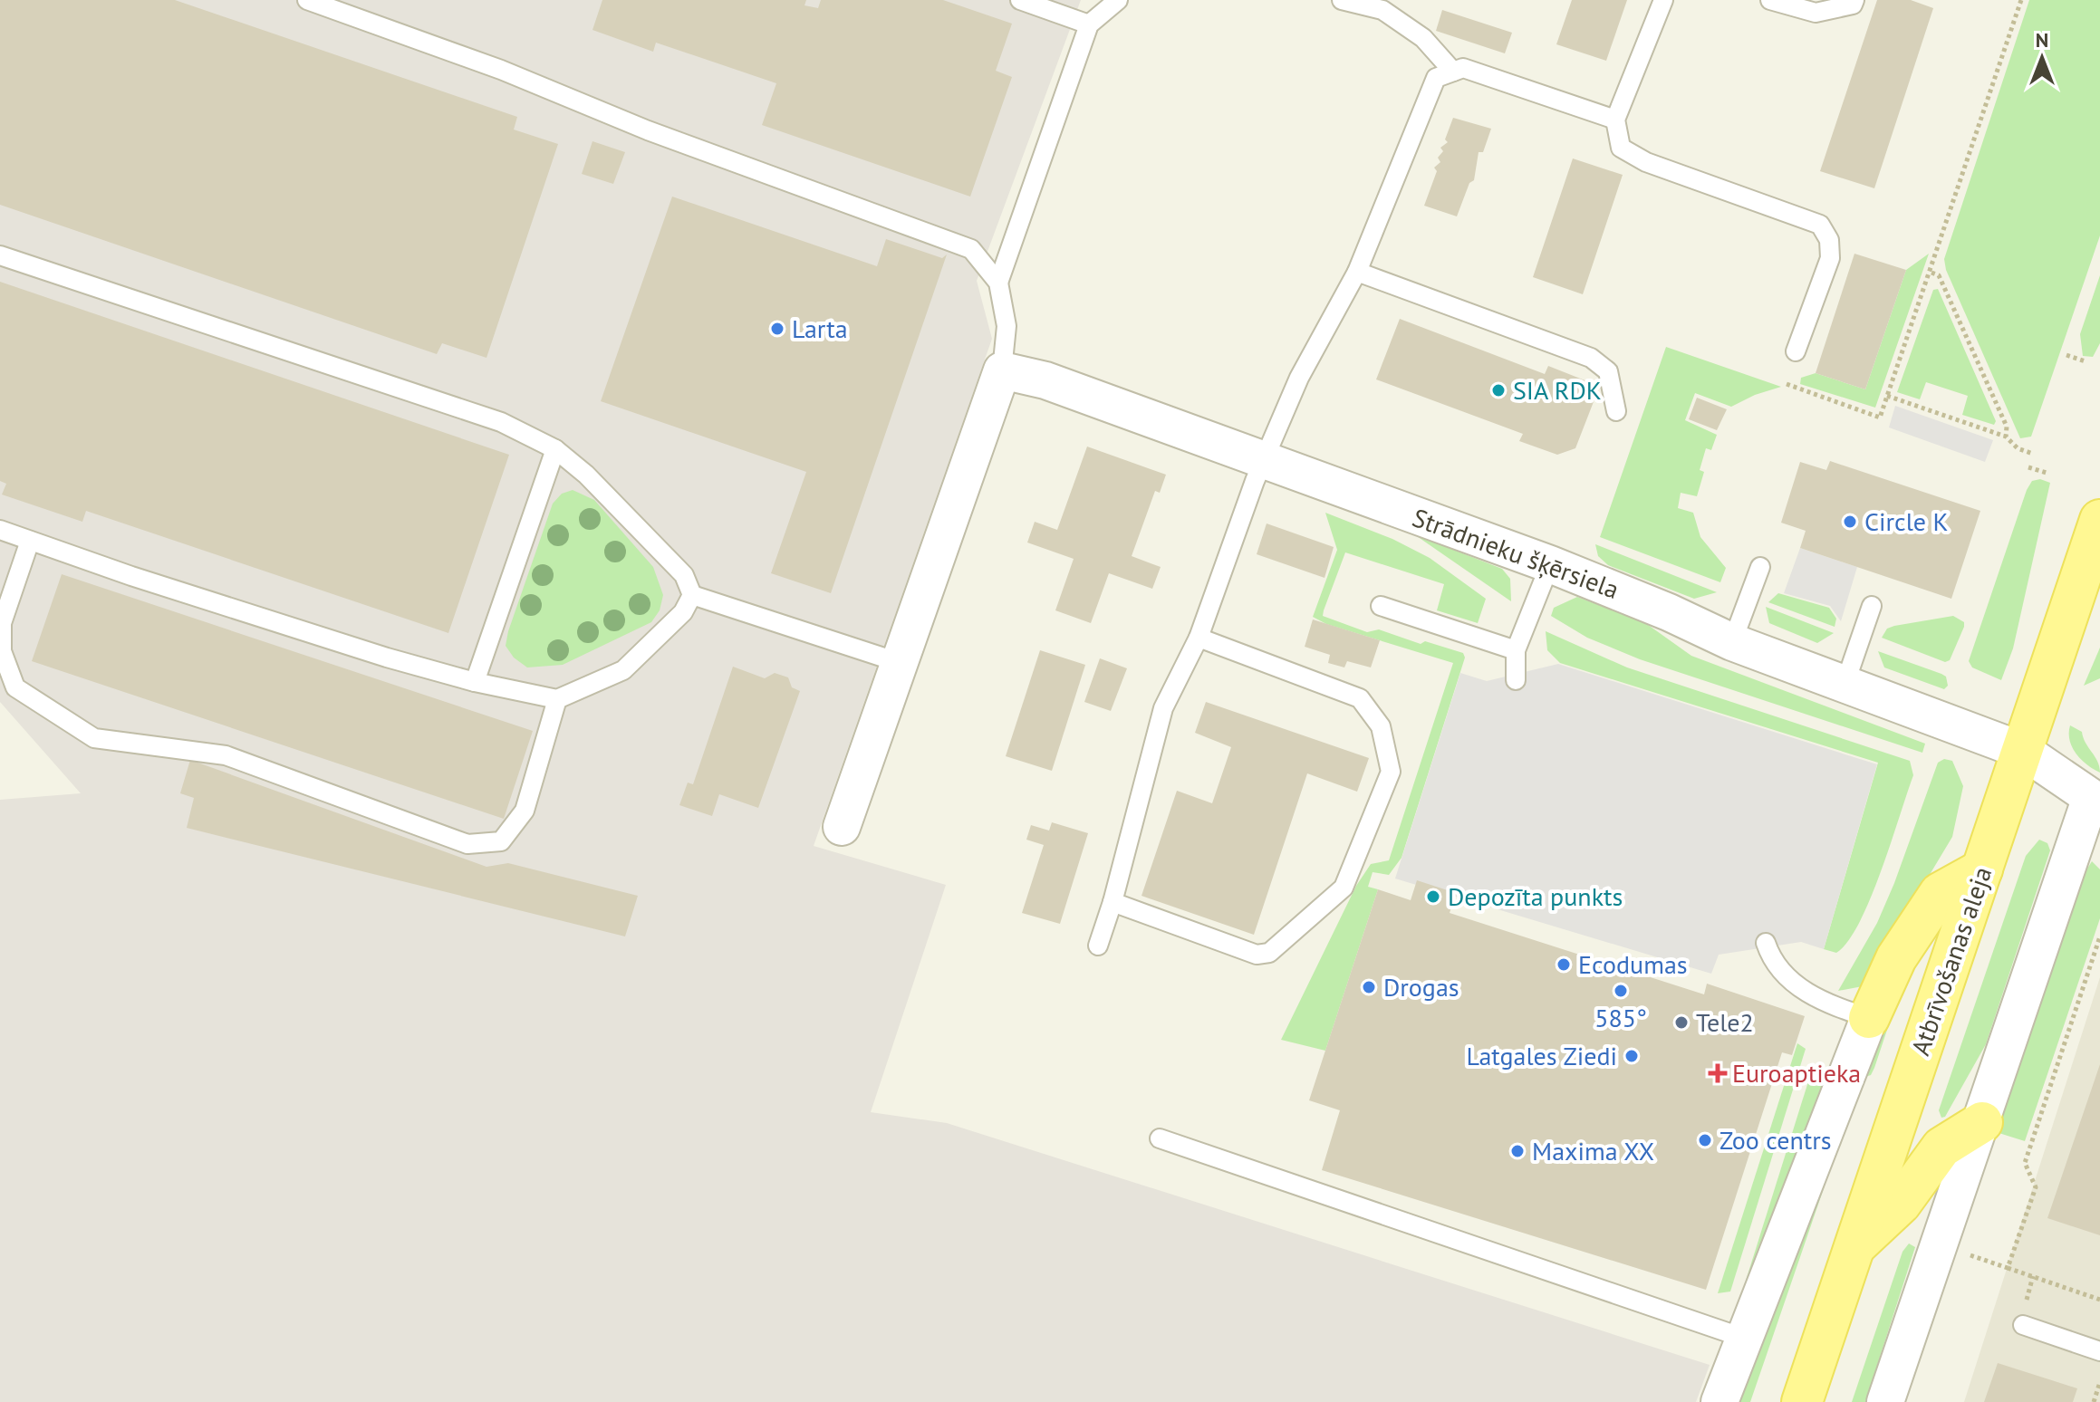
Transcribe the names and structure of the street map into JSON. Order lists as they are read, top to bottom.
{
  "streets": {
    "main road": ["Atbrīvošanas aleja"],
    "street": ["Strādnieku šķērsiela"]
  },
  "crossings": [
    ["Strādnieku šķērsiela", "Atbrīvošanas aleja"]
  ],
  "places": {
    "other": [
      "Larta",
      "SIA RDK",
      "Circle K",
      "Depozīta punkts",
      "Ecodumas",
      "Drogas",
      "585°",
      "Tele2",
      "Latgales Ziedi",
      "Zoo centrs",
      "Maxima XX"
    ],
    "health": ["Euroaptieka"]
  },
  "north": "top"
}
